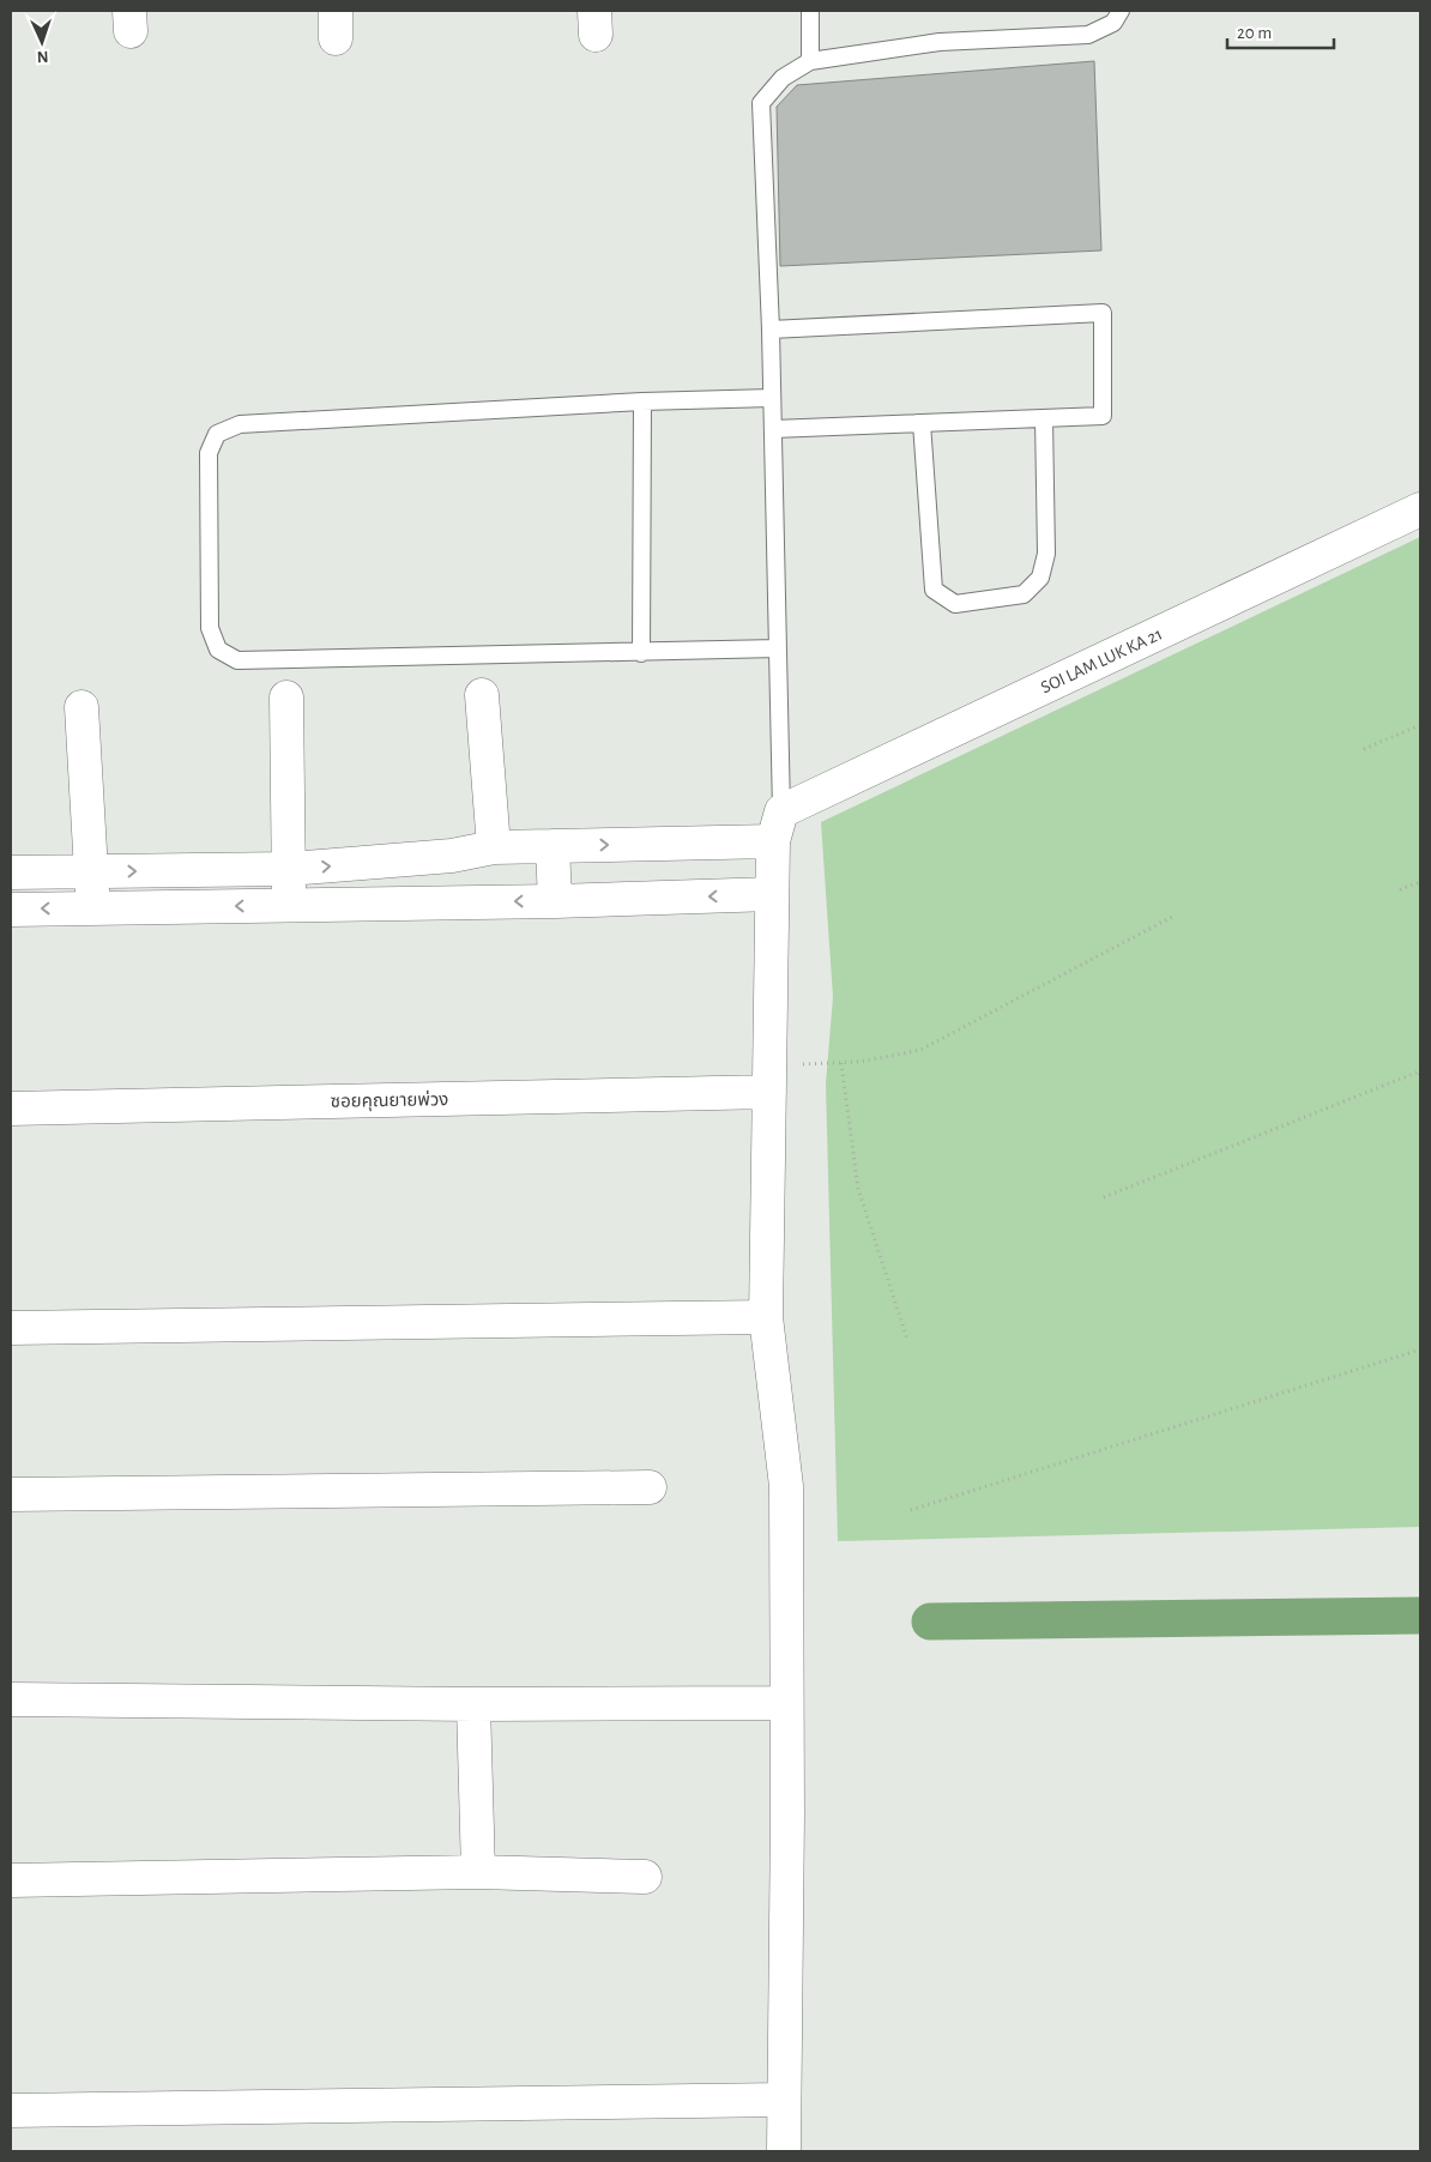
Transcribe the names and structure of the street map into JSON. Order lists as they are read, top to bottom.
{
  "streets": {
    "street": ["SOI LAM LUK KA 21", "ซอยคุณยายพ่วง"]
  },
  "scale_bar": "20 m",
  "north": "bottom"
}
